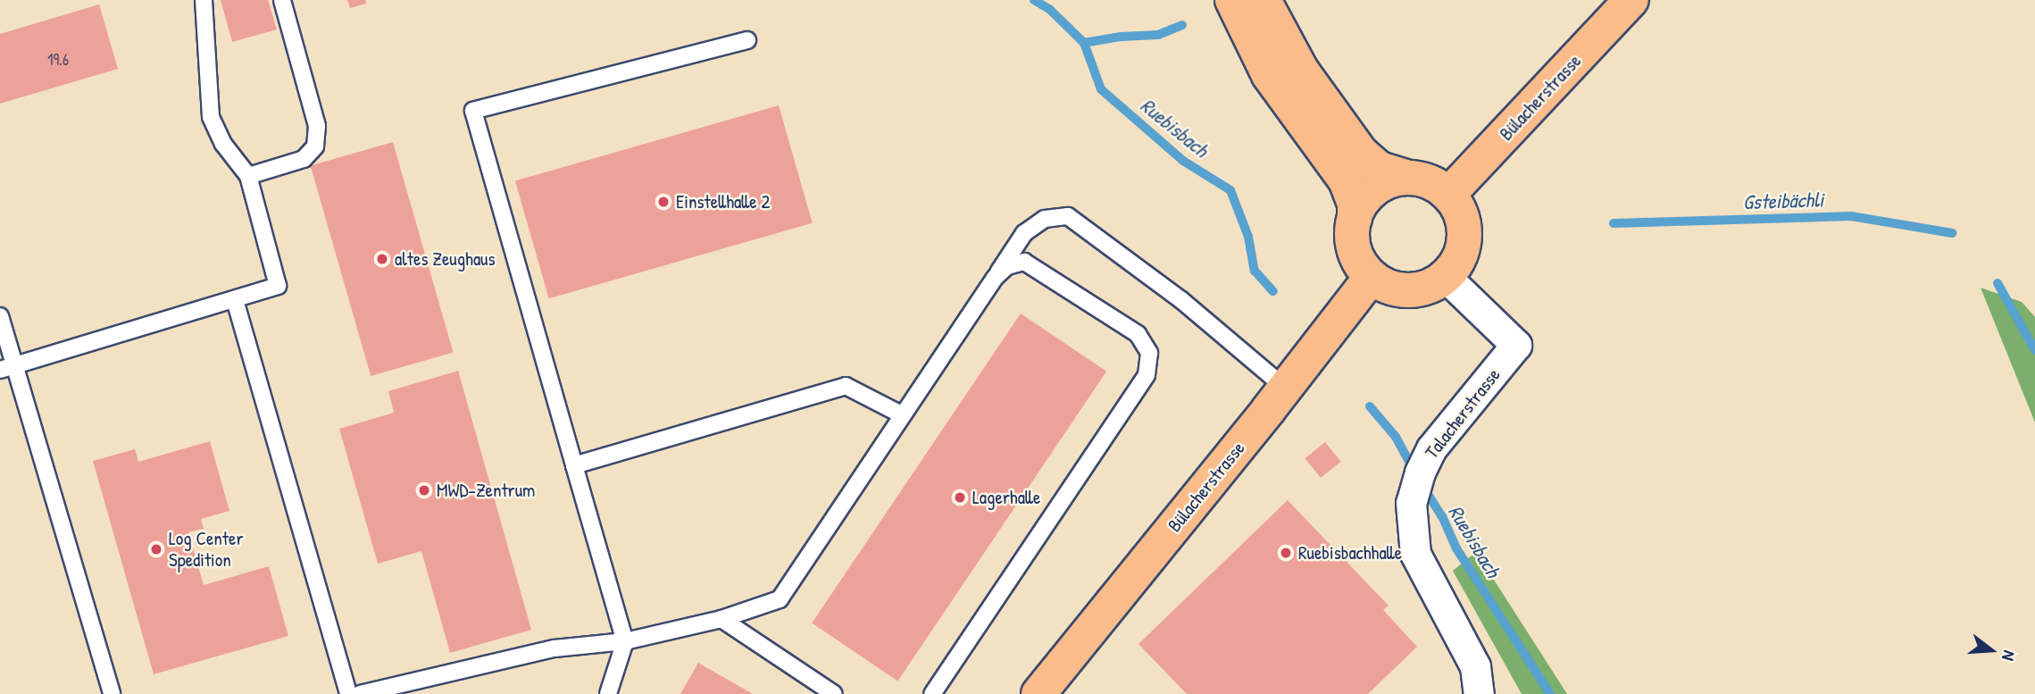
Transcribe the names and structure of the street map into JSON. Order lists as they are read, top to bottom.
{
  "streets": {
    "main road": ["Bülacherstrasse"],
    "street": ["Talacherstrasse"]
  },
  "crossings": [
    ["Bülacherstrasse", "Talacherstrasse"]
  ],
  "water": ["Ruebisbach", "Gsteibächli"],
  "places": [
    "Einstellhalle 2",
    "altes Zeughaus",
    "MWD-Zentrum",
    "Lagerhalle",
    "Log Center Spedition",
    "Ruebisbachhalle"
  ],
  "house_numbers": ["19.6"],
  "north": "right"
}
